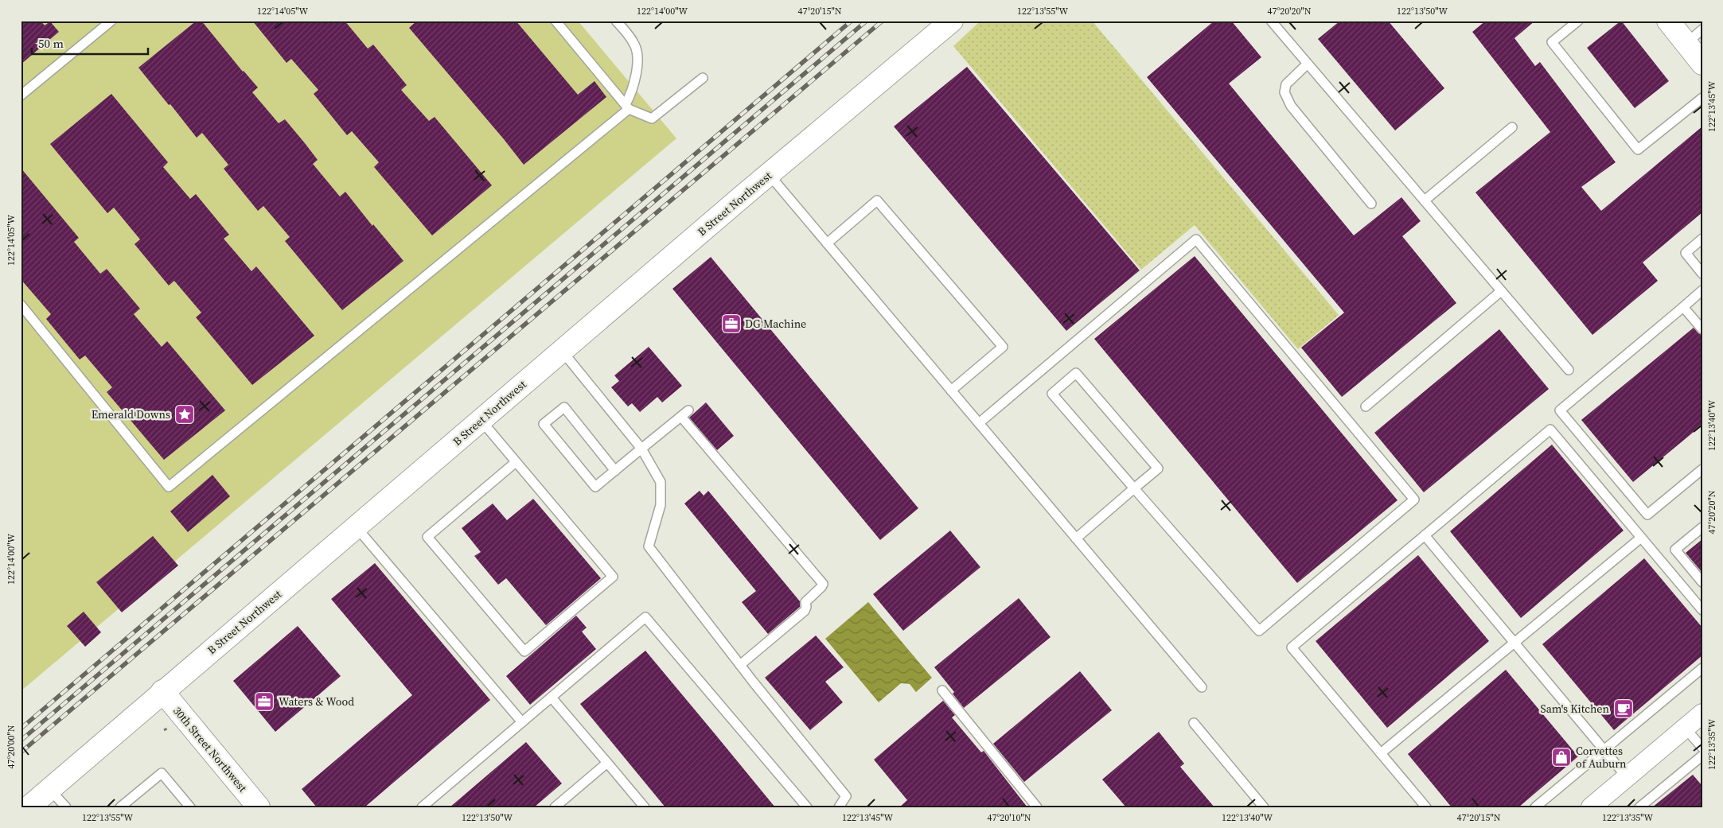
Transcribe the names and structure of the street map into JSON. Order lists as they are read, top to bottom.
{
  "streets": {
    "street": ["B Street Northwest", "30th Street Northwest"]
  },
  "crossings": [
    ["B Street Northwest", "30th Street Northwest"]
  ],
  "places": {
    "office": ["DG Machine", "Waters & Wood"],
    "place": ["Emerald Downs"],
    "cafe": ["Sam's Kitchen"],
    "shop": ["Corvettes of Auburn"]
  },
  "scale_bar": "50 m",
  "coordinates": [
    "122°14'05\"W",
    "122°14'00\"W",
    "47°20'15\"N",
    "122°13'55\"W",
    "47°20'20\"N",
    "122°13'50\"W",
    "122°13'45\"W",
    "122°13'40\"W",
    "122°13'35\"W",
    "47°20'00\"N",
    "47°20'10\"N"
  ]
}
